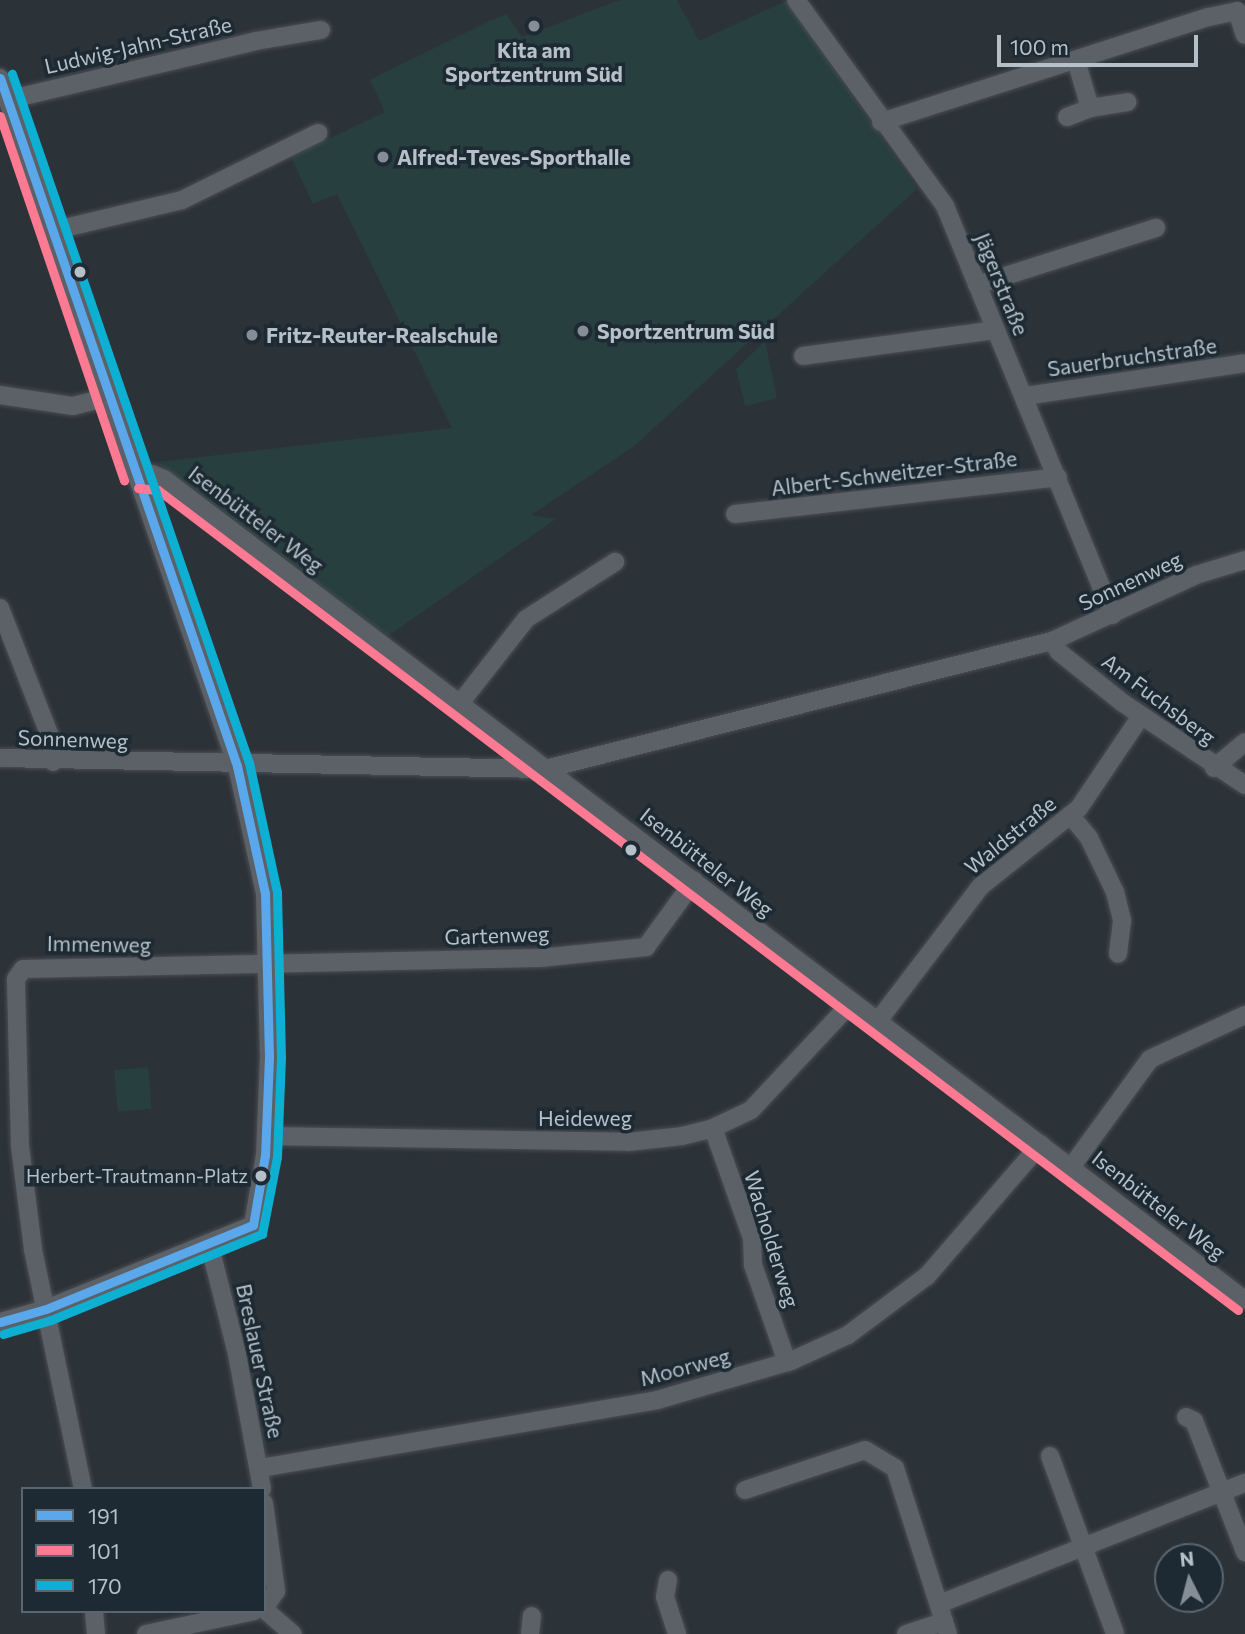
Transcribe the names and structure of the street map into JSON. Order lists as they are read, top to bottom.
{
  "streets": {
    "street": [
      "Ludwig-Jahn-Straße",
      "Jägerstraße",
      "Sauerbruchstraße",
      "Albert-Schweitzer-Straße",
      "Isenbütteler Weg",
      "Sonnenweg",
      "Am Fuchsberg",
      "Waldstraße",
      "Gartenweg",
      "Immenweg",
      "Heideweg",
      "Wacholderweg",
      "Breslauer Straße",
      "Moorweg"
    ]
  },
  "crossings": [
    ["Jägerstraße", "Sauerbruchstraße"],
    ["Jägerstraße", "Albert-Schweitzer-Straße"],
    ["Jägerstraße", "Sonnenweg"],
    ["Isenbütteler Weg", "Sonnenweg"],
    ["Isenbütteler Weg", "Waldstraße"],
    ["Isenbütteler Weg", "Gartenweg"],
    ["Isenbütteler Weg", "Heideweg"],
    ["Isenbütteler Weg", "Moorweg"],
    ["Sonnenweg", "Am Fuchsberg"],
    ["Am Fuchsberg", "Waldstraße"],
    ["Gartenweg", "Immenweg"],
    ["Heideweg", "Wacholderweg"],
    ["Wacholderweg", "Moorweg"],
    ["Breslauer Straße", "Moorweg"]
  ],
  "places": [
    "Kita am Sportzentrum Süd",
    "Alfred-Teves-Sporthalle",
    "Sportzentrum Süd",
    "Fritz-Reuter-Realschule",
    "Herbert-Trautmann-Platz"
  ],
  "lines": ["transit line 170", "transit line 191", "transit line 101"],
  "legend": ["191", "101", "170"],
  "scale_bar": "100 m",
  "north": "top"
}
